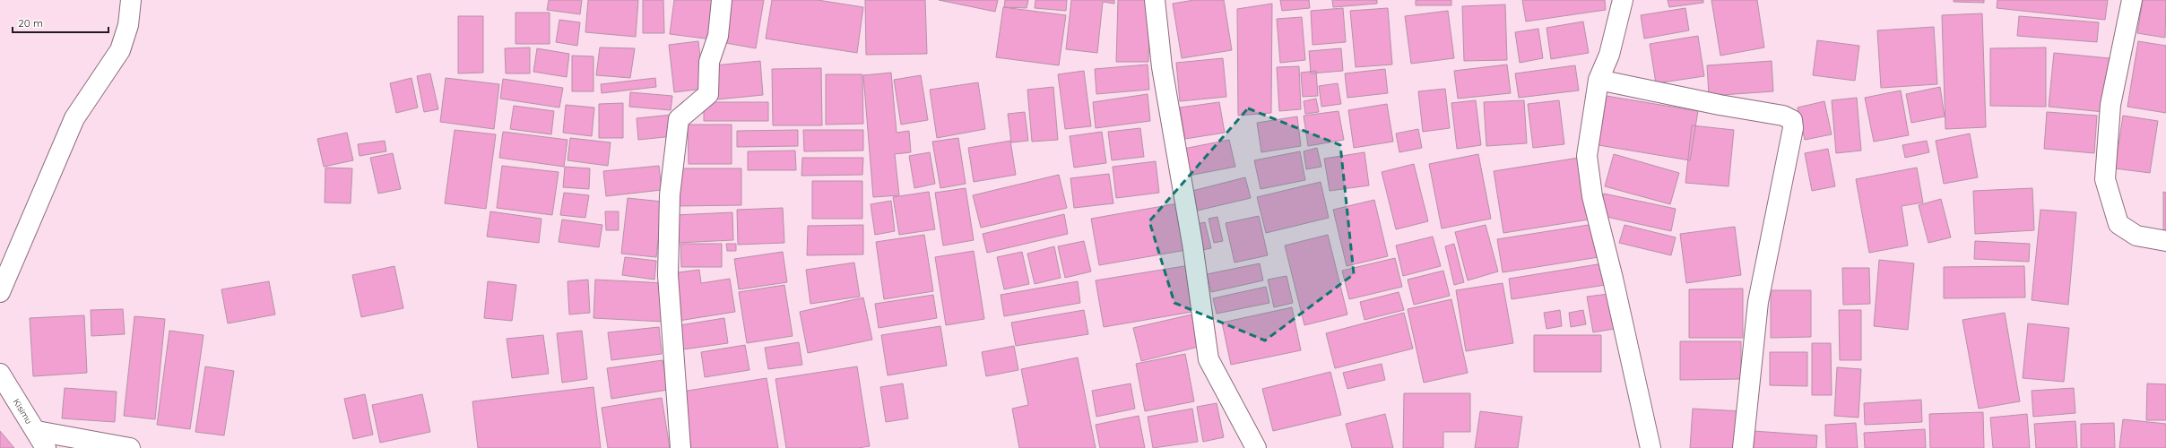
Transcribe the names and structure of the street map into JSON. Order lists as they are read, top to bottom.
{
  "streets": {
    "street": ["Kisimu"]
  },
  "scale_bar": "20 m"
}
